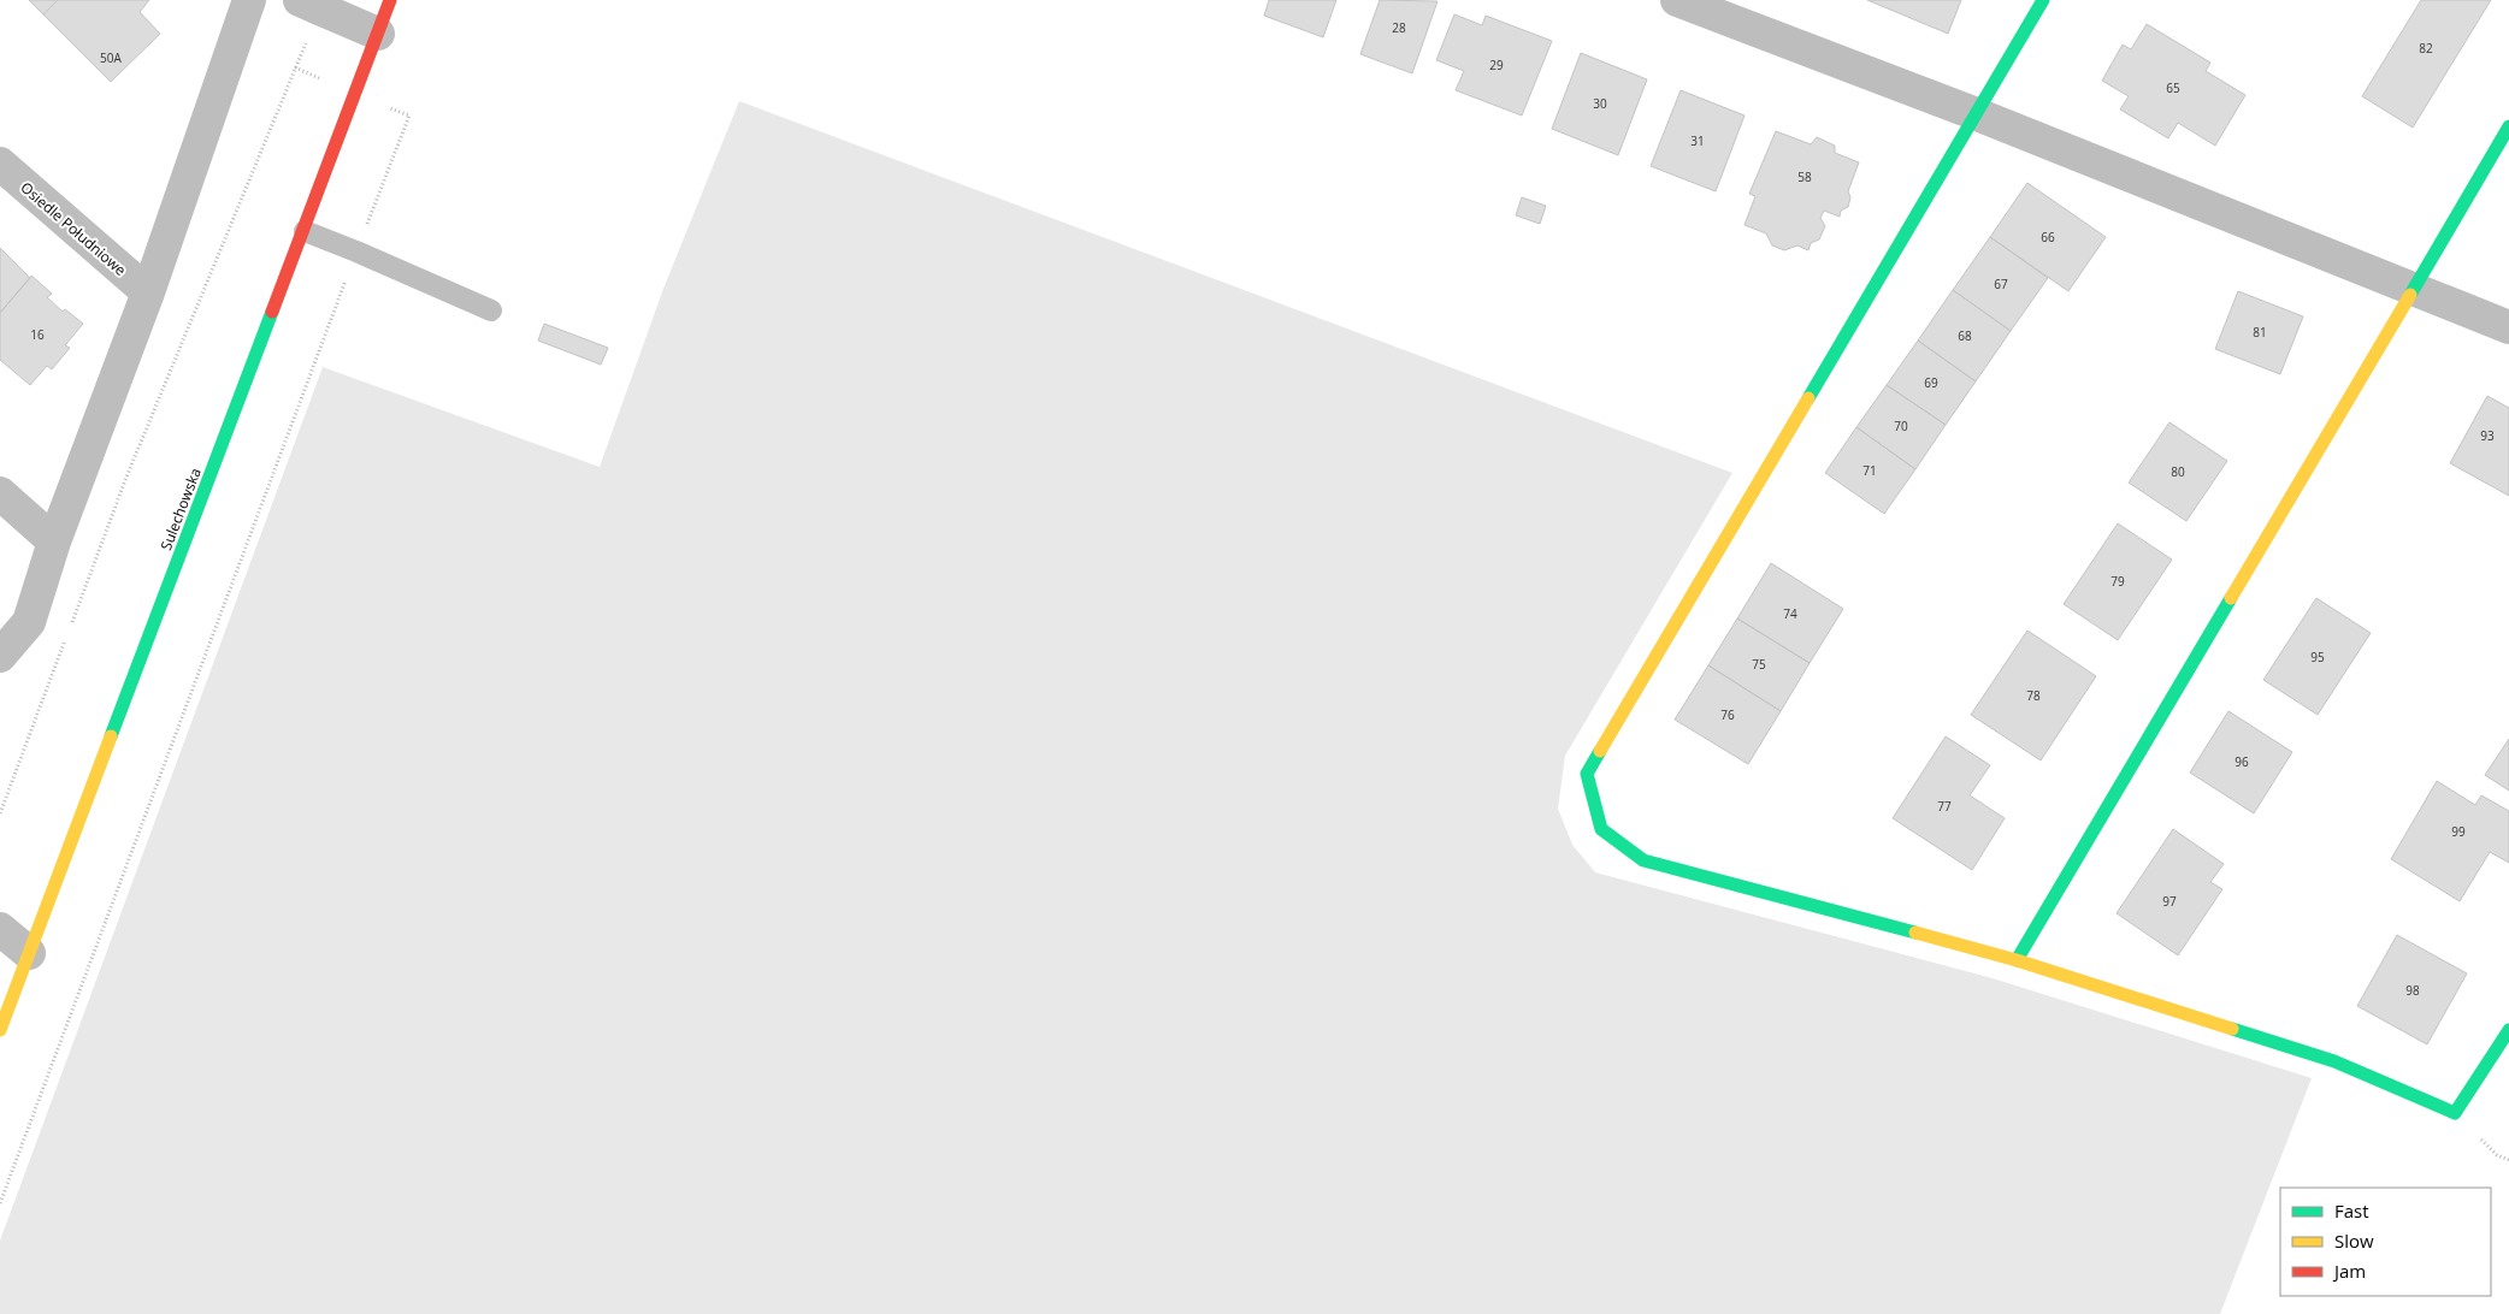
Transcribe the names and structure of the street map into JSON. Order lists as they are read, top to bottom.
{
  "streets": {
    "street": ["Osiedle Południowe", "Sulechowska"]
  },
  "house_numbers": [
    "28",
    "82",
    "50A",
    "29",
    "65",
    "30",
    "31",
    "58",
    "66",
    "67",
    "81",
    "16",
    "68",
    "69",
    "70",
    "93",
    "71",
    "80",
    "79",
    "74",
    "95",
    "75",
    "78",
    "76",
    "96",
    "77",
    "99",
    "97",
    "98"
  ],
  "legend": ["Fast", "Slow", "Jam"]
}
